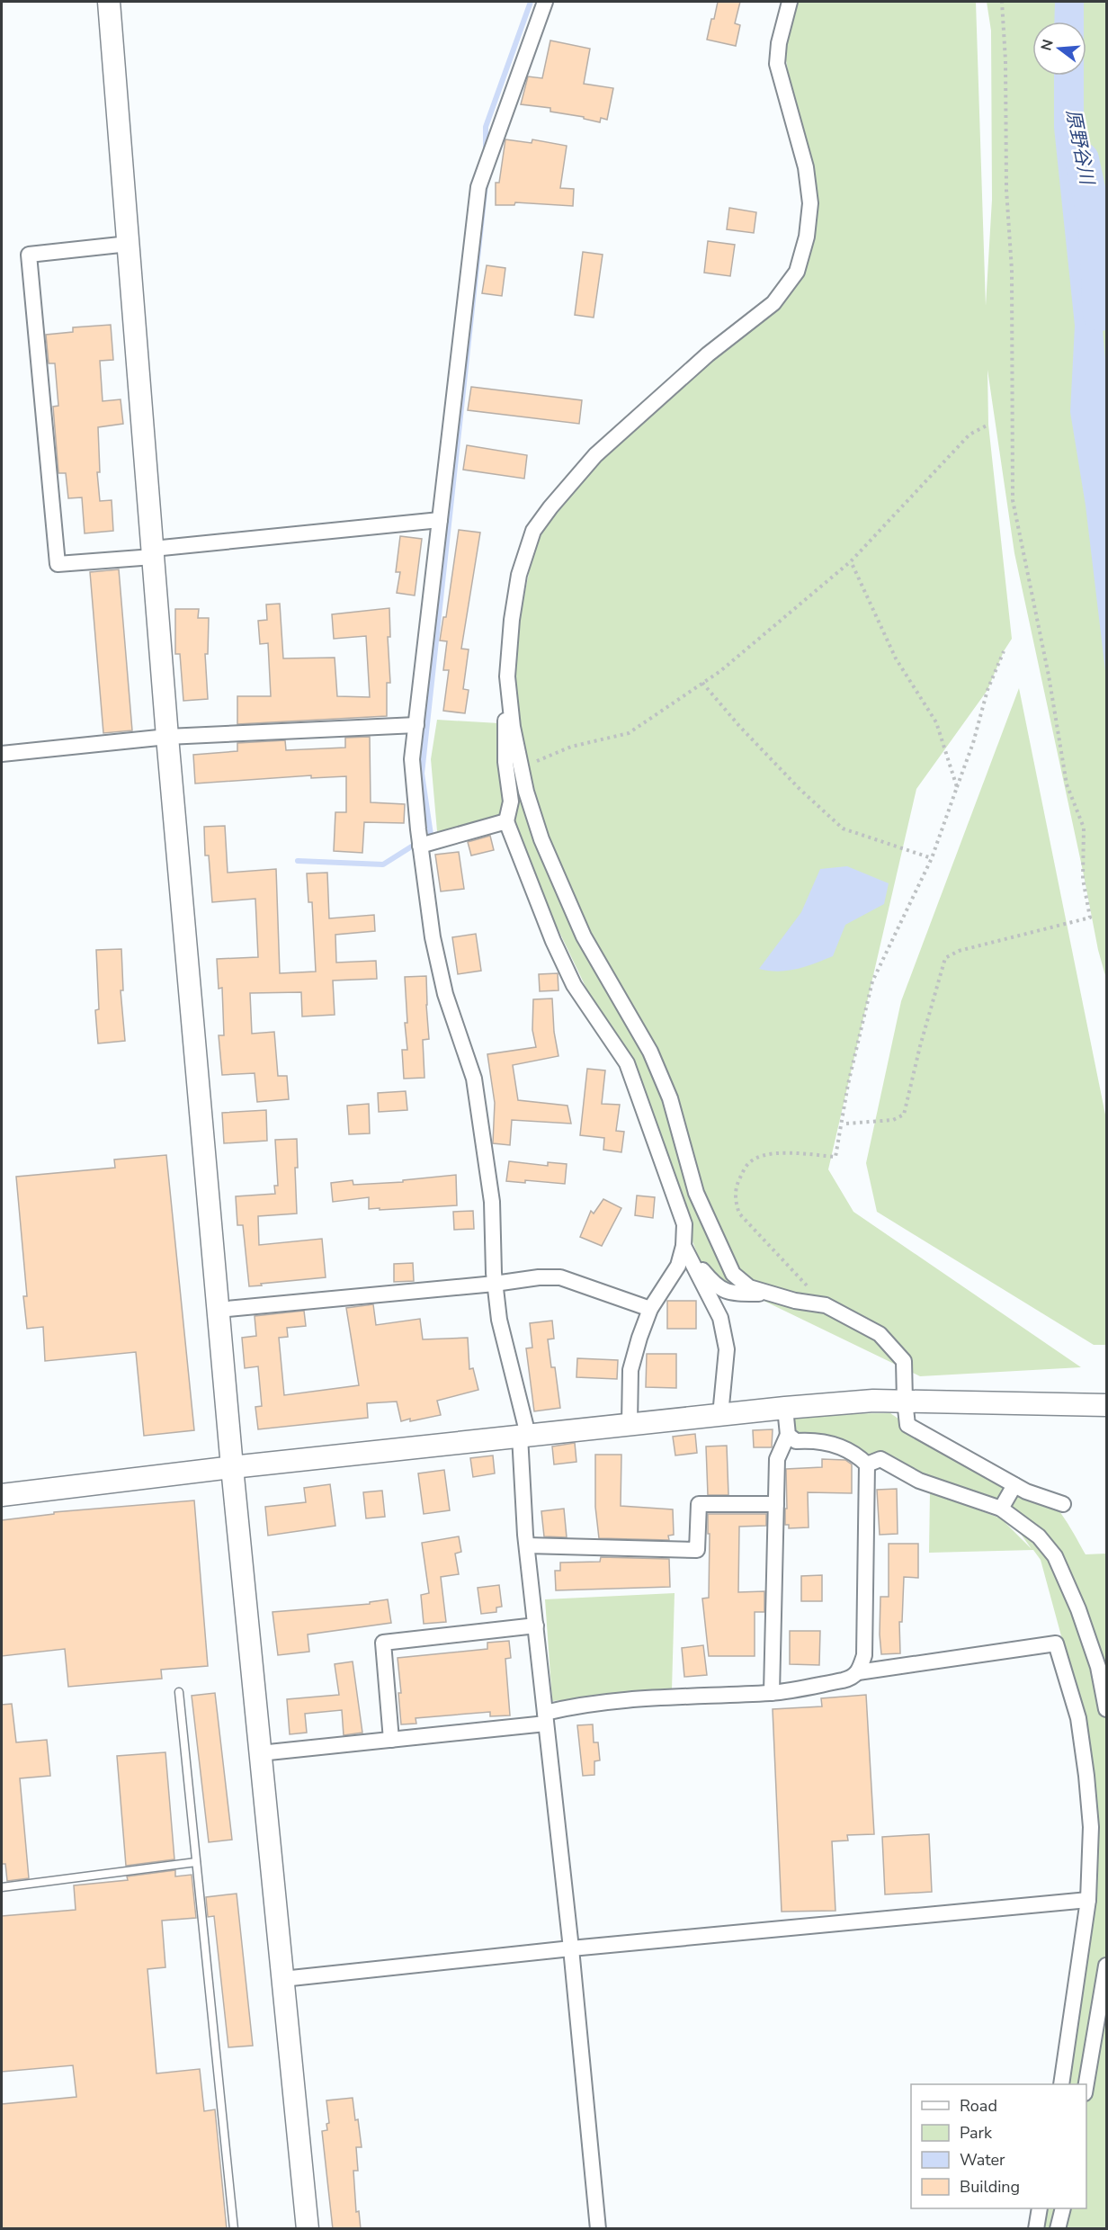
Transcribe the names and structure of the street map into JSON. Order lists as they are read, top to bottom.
{
  "water": ["原野谷川"],
  "legend": [
    "Road",
    "Park",
    "Water",
    "Building"
  ],
  "north": "left"
}
